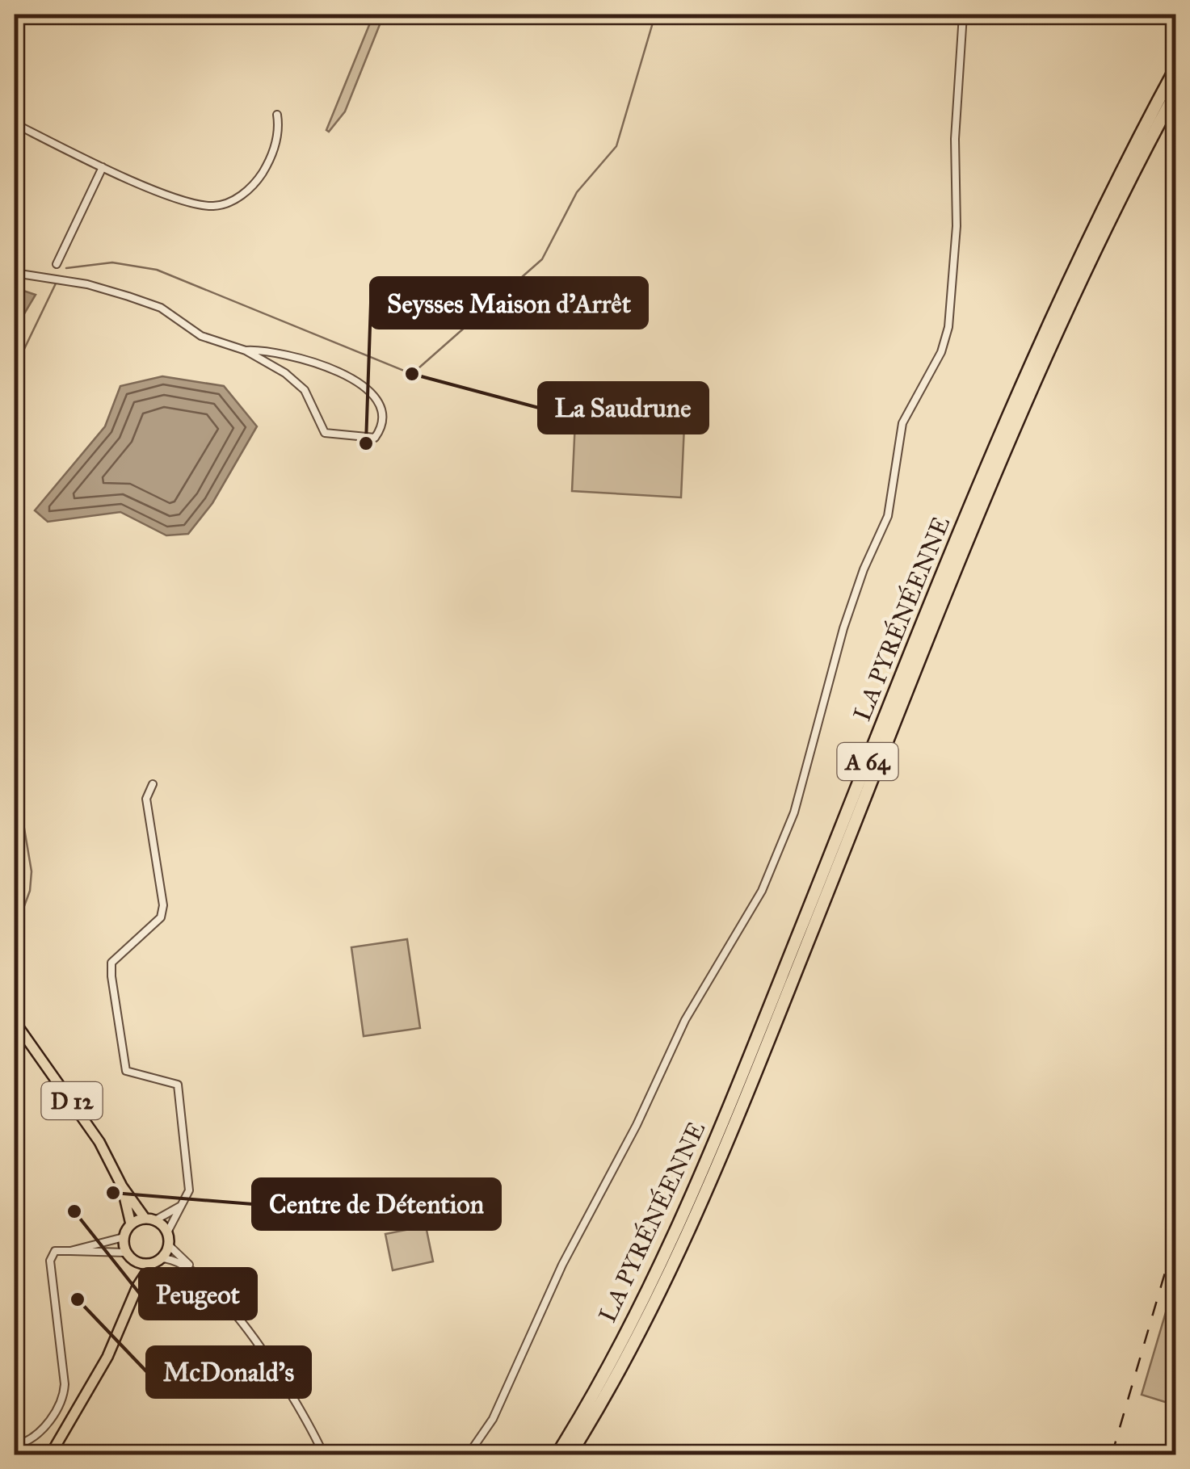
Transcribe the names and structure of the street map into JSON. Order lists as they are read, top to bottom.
{
  "streets": {
    "highway": ["LA PYRÉNÉENNE", "A 64"],
    "main road": ["D 12"]
  },
  "places": [
    "La Saudrune",
    "Seysses Maison d'Arrêt",
    "Centre de Détention",
    "Peugeot",
    "McDonald's"
  ]
}
